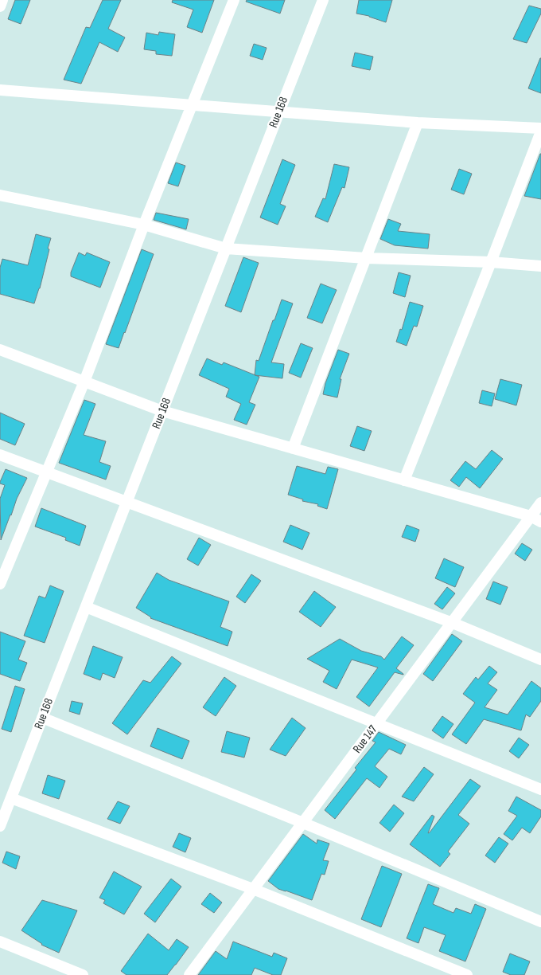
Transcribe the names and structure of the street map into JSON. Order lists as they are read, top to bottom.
{
  "streets": {
    "street": ["Rue 168", "Rue 147"]
  }
}
